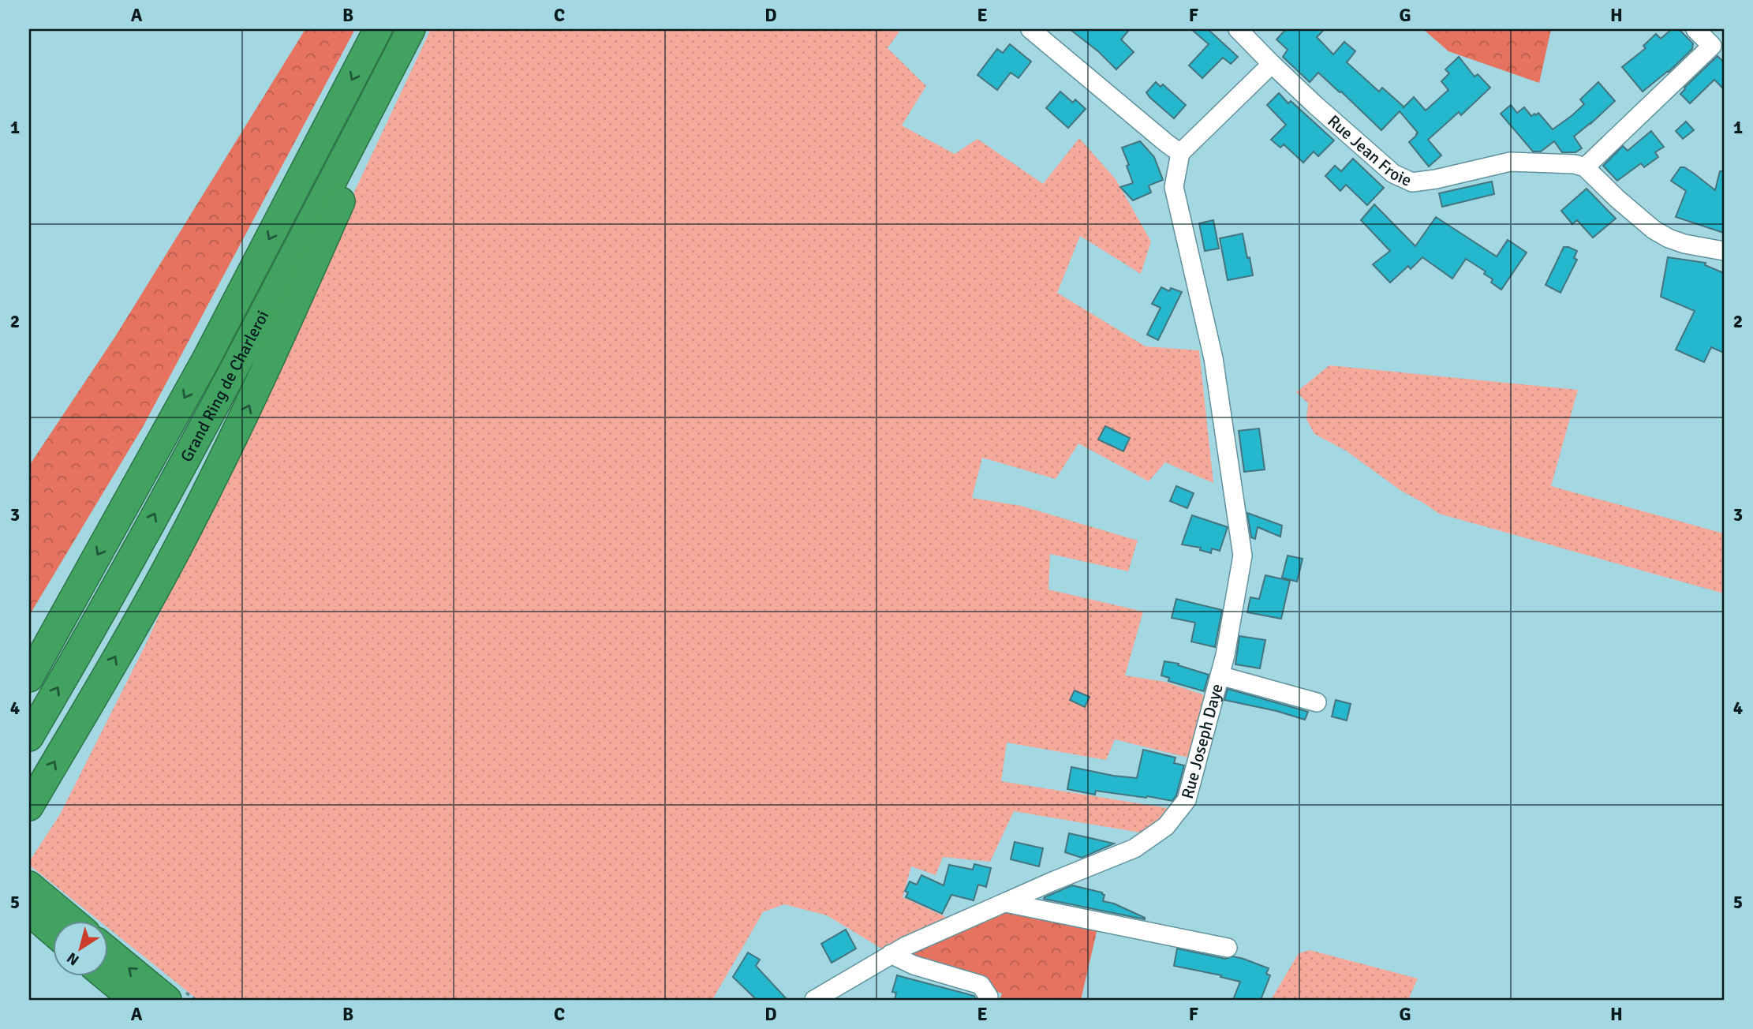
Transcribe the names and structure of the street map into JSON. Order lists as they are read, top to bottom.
{
  "streets": {
    "highway": ["Grand Ring de Charleroi"],
    "street": ["Rue Jean Froie", "Rue Joseph Daye"]
  },
  "north": "bottom left",
  "grid": {
    "columns": [
      "A",
      "B",
      "C",
      "D",
      "E",
      "F",
      "G",
      "H"
    ],
    "rows": [
      "1",
      "2",
      "3",
      "4",
      "5"
    ]
  }
}
